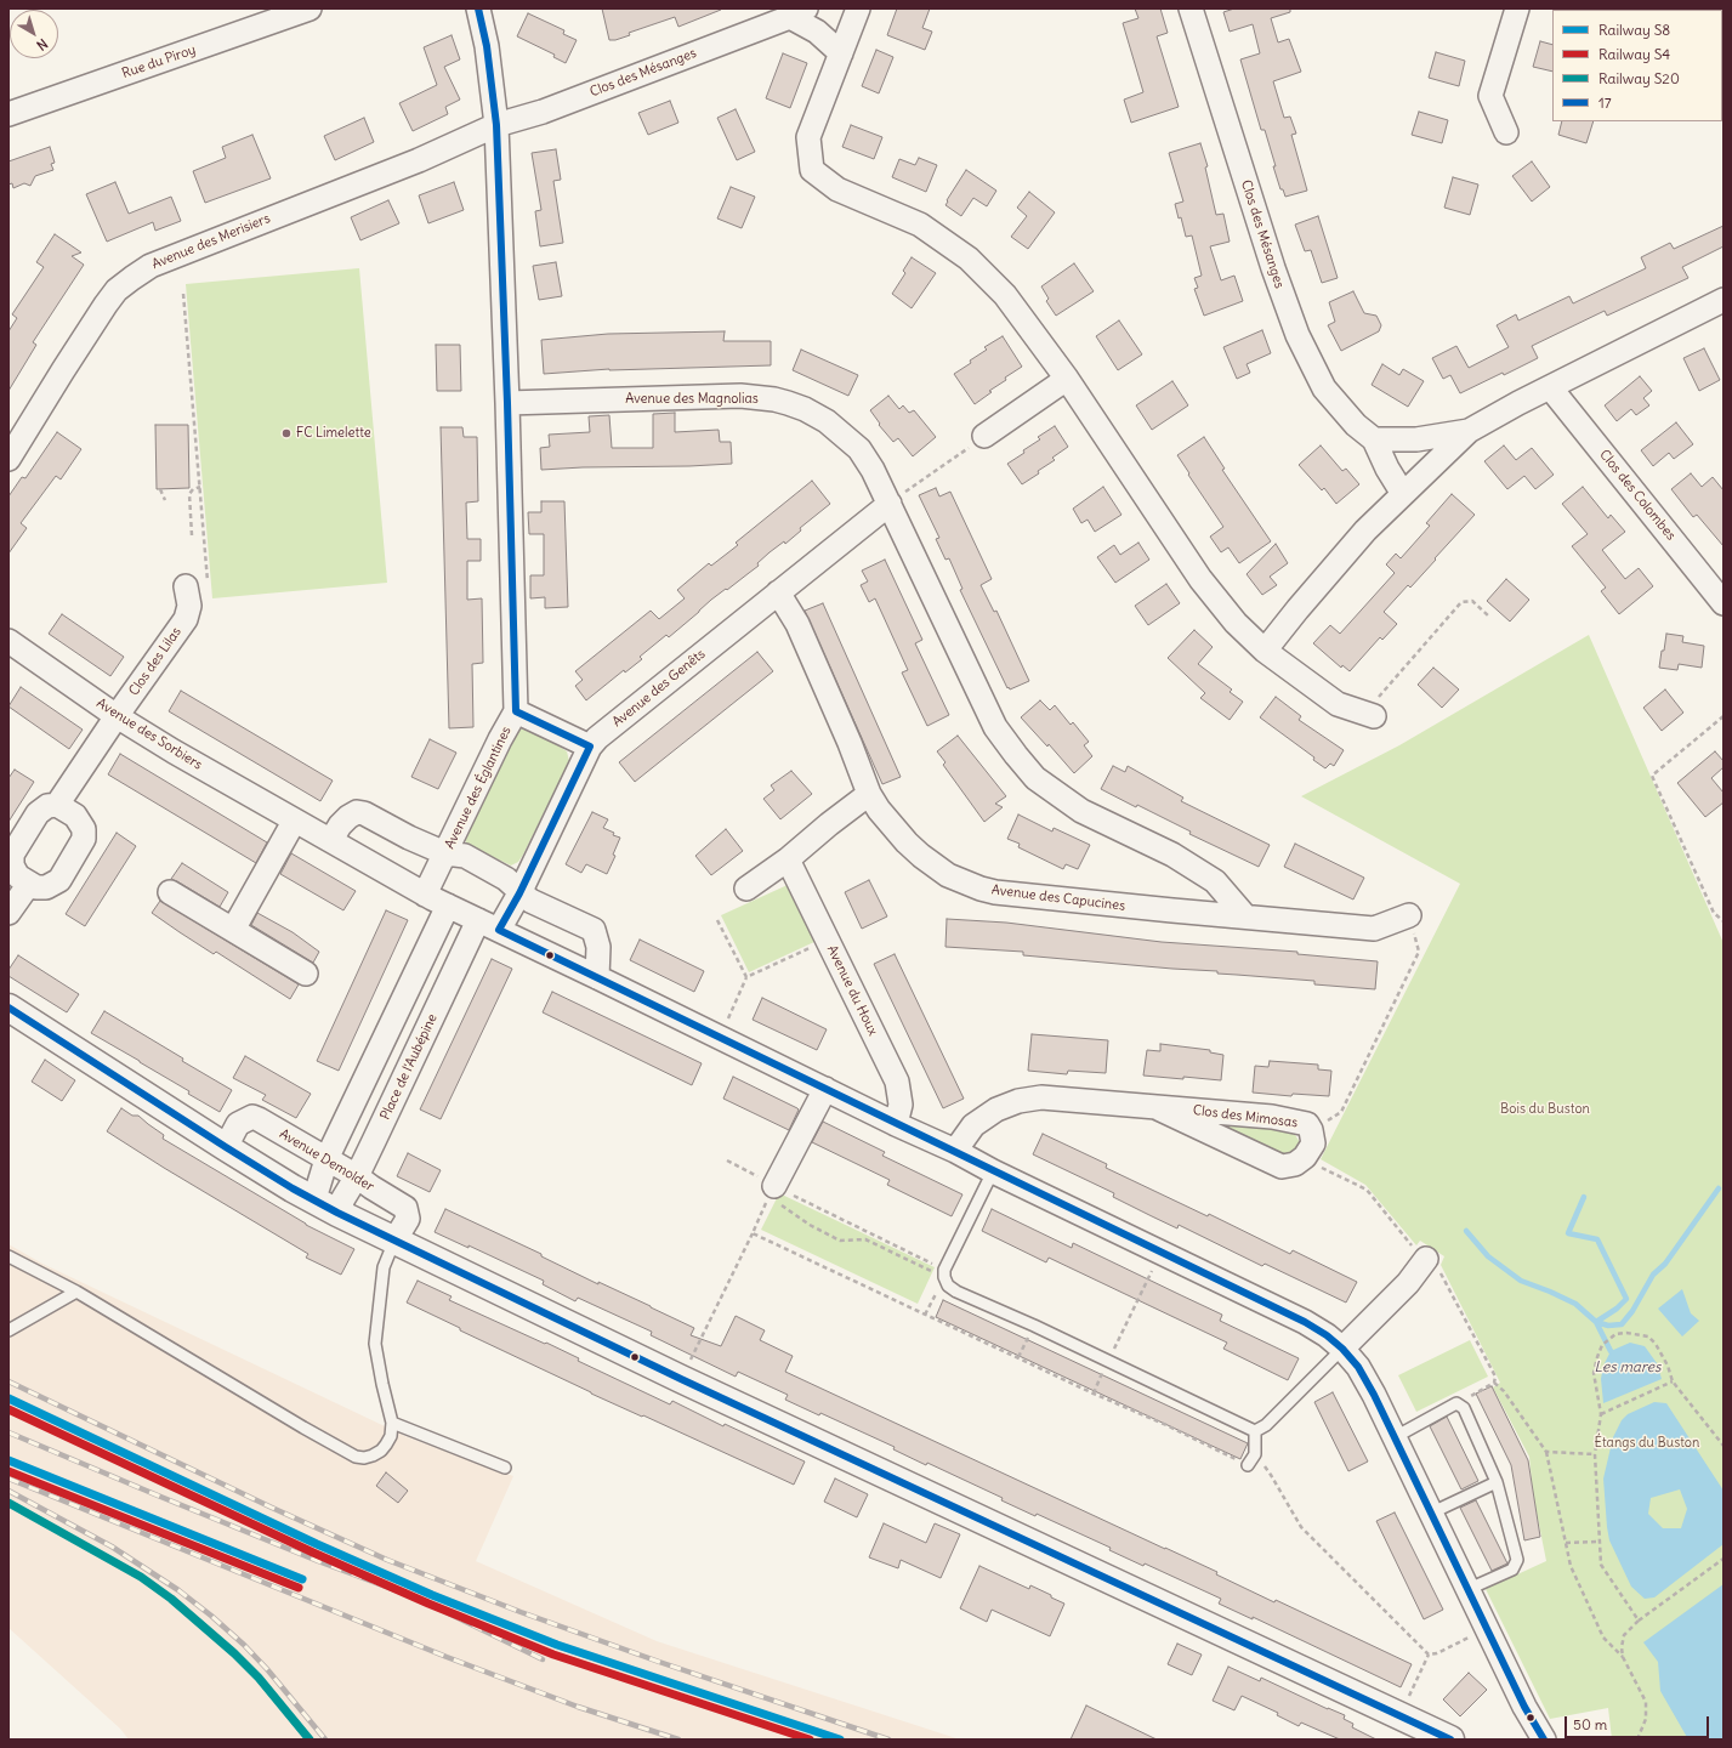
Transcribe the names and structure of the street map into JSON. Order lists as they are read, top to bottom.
{
  "streets": {
    "street": [
      "Rue du Piroy",
      "Clos des Mésanges",
      "Avenue des Merisiers",
      "Avenue des Magnolias",
      "Clos des Colombes",
      "Clos des Lilas",
      "Avenue des Genêts",
      "Avenue des Sorbiers",
      "Avenue des Églantines",
      "Avenue des Capucines",
      "Avenue du Houx",
      "Place de l'Aubépine",
      "Clos des Mimosas",
      "Avenue Demolder"
    ]
  },
  "crossings": [
    ["Clos des Mésanges", "Avenue des Merisiers"],
    ["Clos des Mésanges", "Avenue des Églantines"],
    ["Avenue des Merisiers", "Avenue des Églantines"],
    ["Avenue des Magnolias", "Avenue des Genêts"],
    ["Avenue des Magnolias", "Avenue des Églantines"],
    ["Clos des Lilas", "Avenue des Sorbiers"],
    ["Avenue des Genêts", "Avenue des Sorbiers"],
    ["Avenue des Genêts", "Avenue des Capucines"],
    ["Avenue des Sorbiers", "Avenue des Églantines"],
    ["Avenue des Sorbiers", "Avenue du Houx"],
    ["Avenue des Sorbiers", "Place de l'Aubépine"],
    ["Avenue des Sorbiers", "Clos des Mimosas"],
    ["Place de l'Aubépine", "Avenue Demolder"]
  ],
  "water": ["Les mares"],
  "parks": ["Bois du Buston", "Étangs du Buston"],
  "places": ["FC Limelette"],
  "lines": [
    "transit line 17",
    "rail line S8",
    "rail line S4",
    "rail line S20"
  ],
  "legend": [
    "Railway S8",
    "Railway S4",
    "Railway S20",
    "17"
  ],
  "scale_bar": "50 m",
  "north": "bottom right"
}
